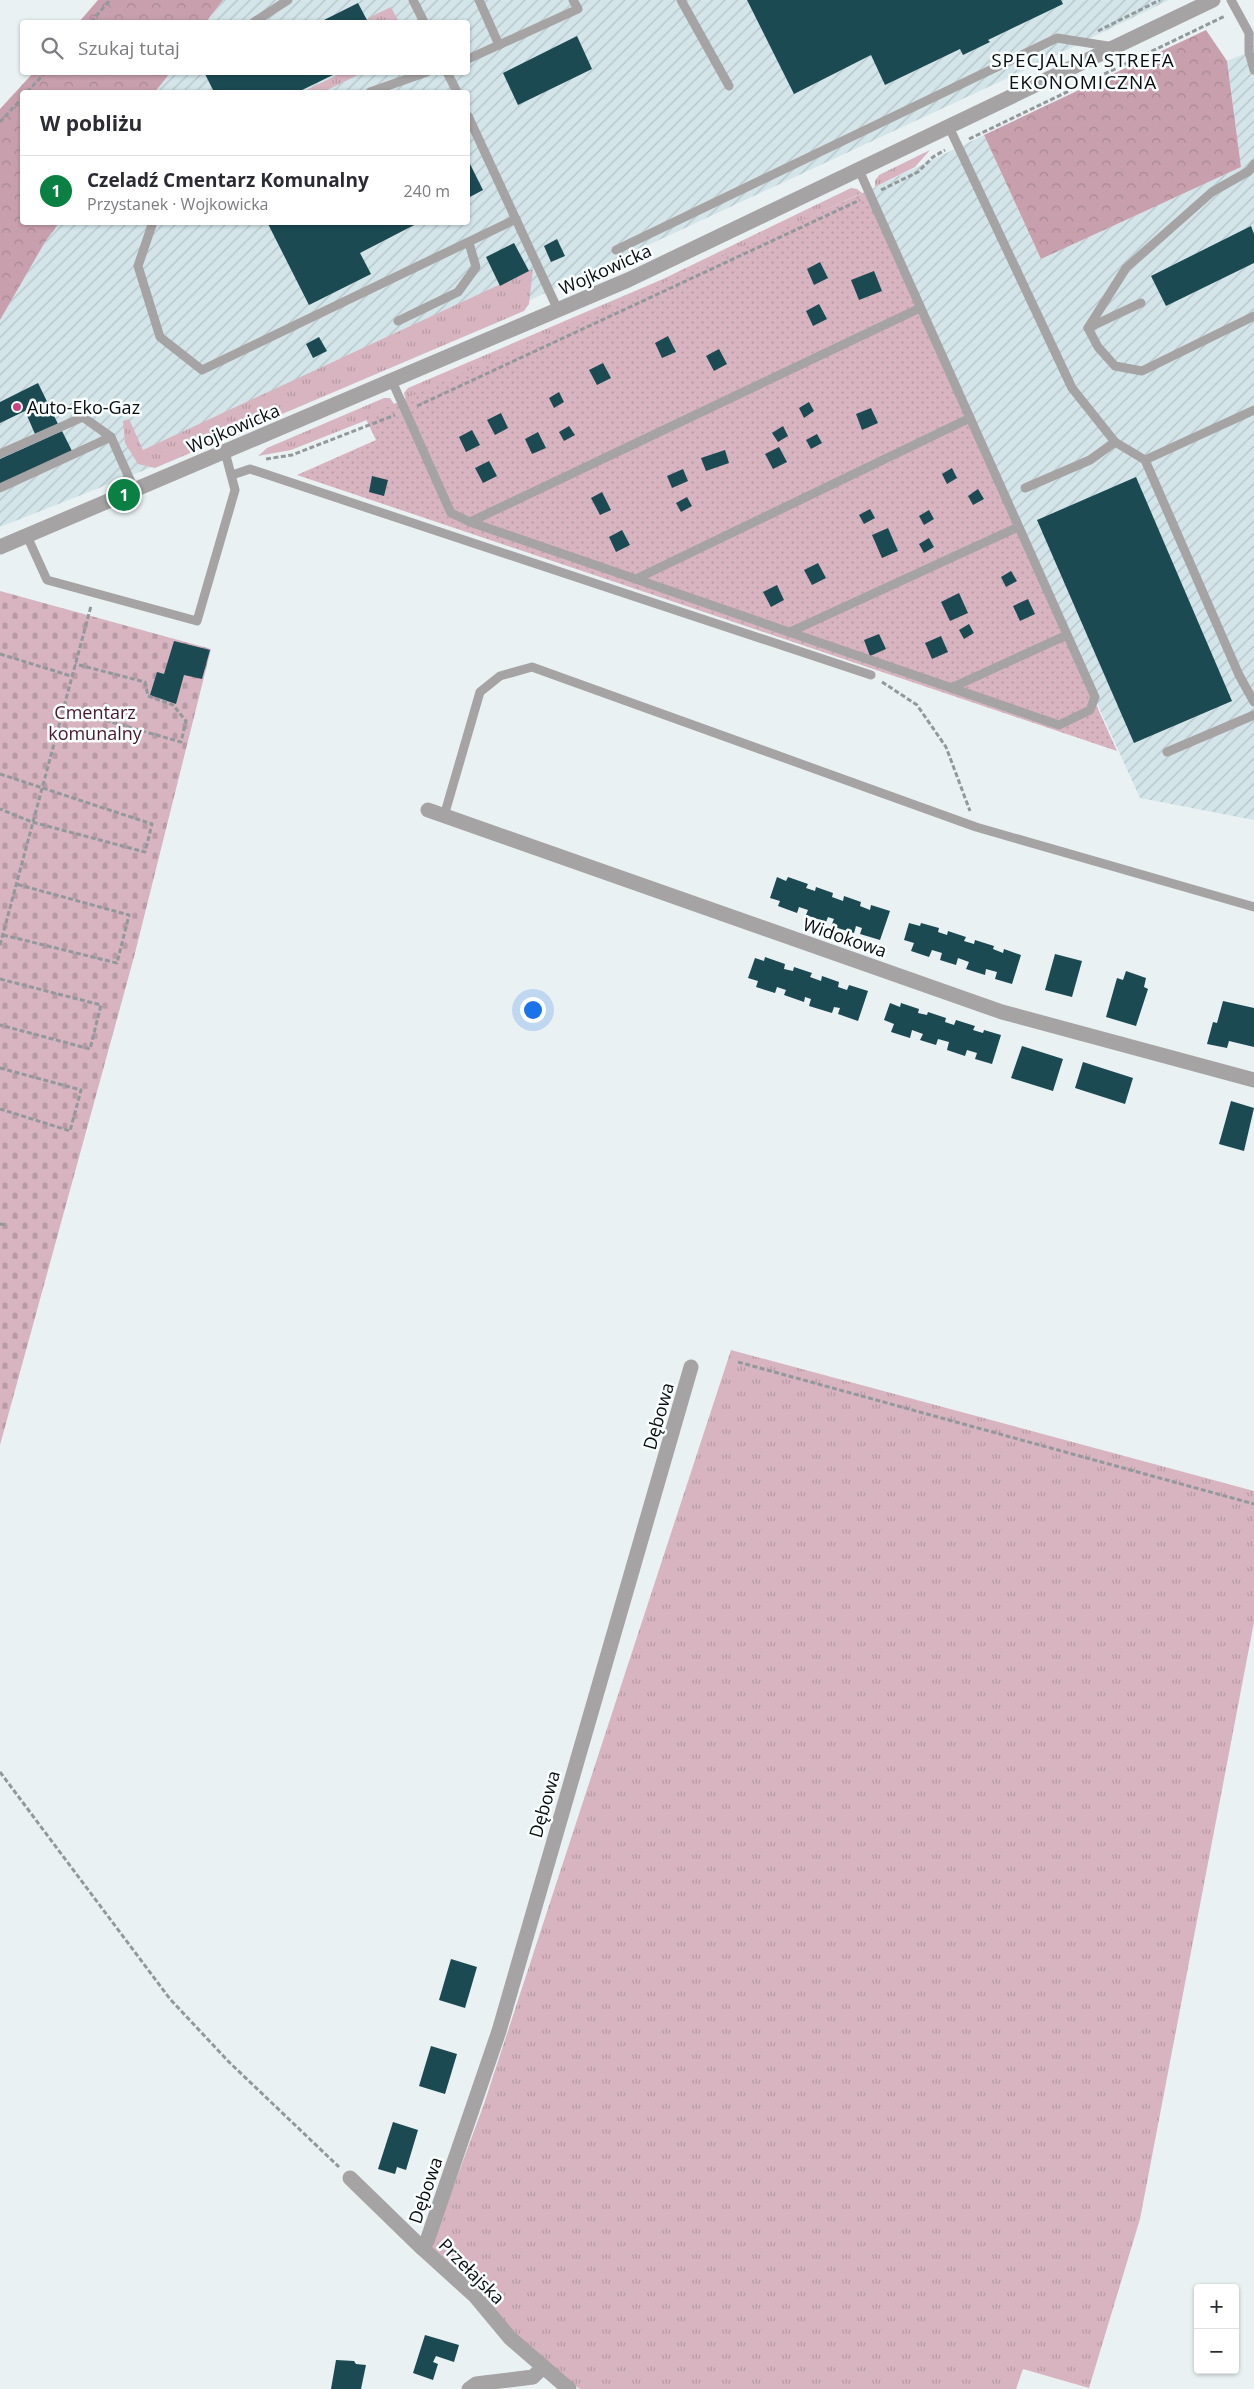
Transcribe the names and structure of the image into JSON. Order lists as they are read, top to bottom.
{
  "streets": {
    "street": [
      "Wojkowicka",
      "Widokowa",
      "Dębowa",
      "Przełajska"
    ]
  },
  "crossings": [
    ["Dębowa", "Przełajska"]
  ],
  "districts": ["SPECJALNA STREFA EKONOMICZNA"],
  "parks": ["Cmentarz komunalny"],
  "places": ["Auto-Eko-Gaz"],
  "page": {
    "search": "Szukaj tutaj",
    "heading": "W pobliżu",
    "list": [
      {
        "mark": "1",
        "name": "Czeladź Cmentarz Komunalny",
        "note": "Przystanek · Wojkowicka",
        "value": "240 m"
      }
    ],
    "pins": "1",
    "map_buttons": ["+", "−"]
  }
}
